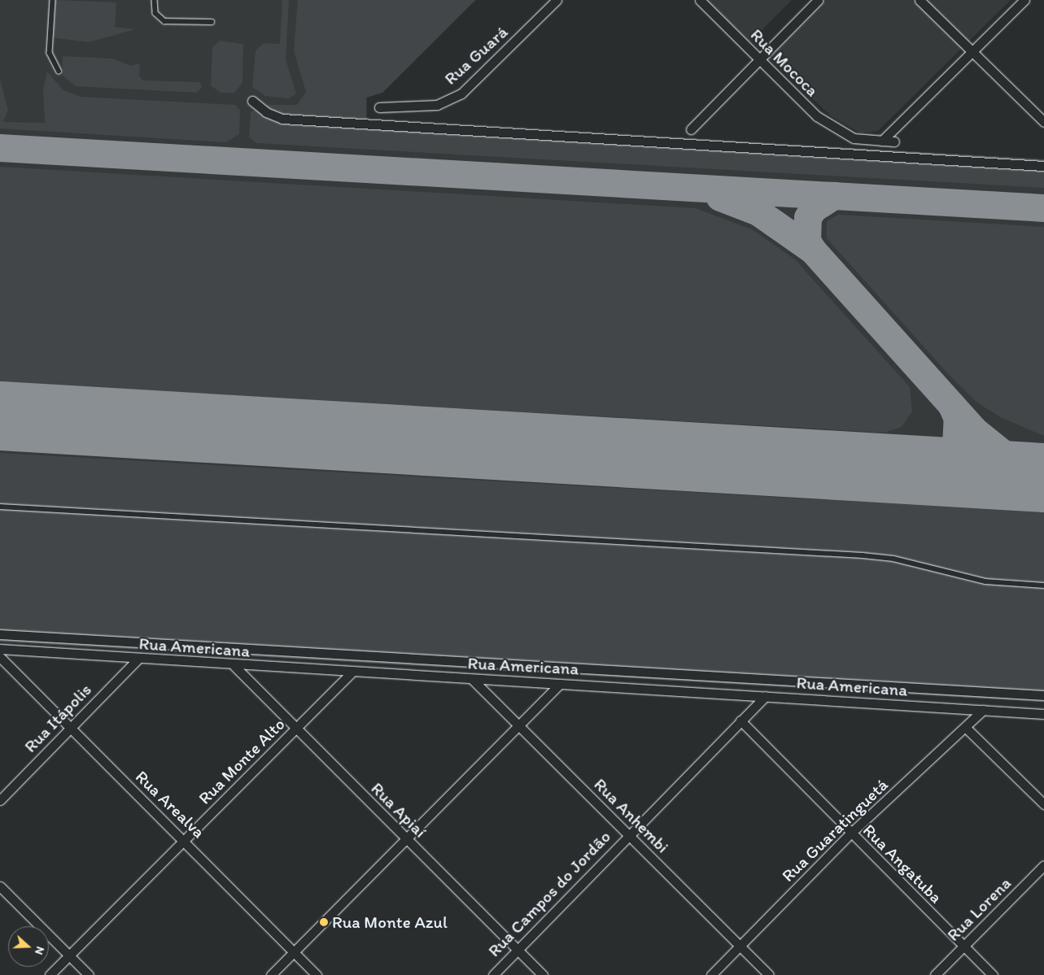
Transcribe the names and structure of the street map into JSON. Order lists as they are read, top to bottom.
{
  "streets": {
    "street": [
      "Rua Guará",
      "Rua Mococa",
      "Rua Americana",
      "Rua Itápolis",
      "Rua Monte Alto",
      "Rua Arealva",
      "Rua Apiaí",
      "Rua Anhembi",
      "Rua Guaratinguetá",
      "Rua Angatuba",
      "Rua Campos do Jordão",
      "Rua Lorena"
    ]
  },
  "crossings": [
    ["Rua Americana", "Rua Itápolis"],
    ["Rua Americana", "Rua Monte Alto"],
    ["Rua Americana", "Rua Apiaí"],
    ["Rua Americana", "Rua Anhembi"],
    ["Rua Americana", "Rua Guaratinguetá"],
    ["Rua Americana", "Rua Campos do Jordão"],
    ["Rua Itápolis", "Rua Arealva"],
    ["Rua Monte Alto", "Rua Arealva"],
    ["Rua Monte Alto", "Rua Apiaí"],
    ["Rua Apiaí", "Rua Campos do Jordão"],
    ["Rua Anhembi", "Rua Guaratinguetá"],
    ["Rua Anhembi", "Rua Campos do Jordão"],
    ["Rua Guaratinguetá", "Rua Angatuba"],
    ["Rua Angatuba", "Rua Campos do Jordão"],
    ["Rua Angatuba", "Rua Lorena"]
  ],
  "places": ["Rua Monte Azul"],
  "north": "right"
}
